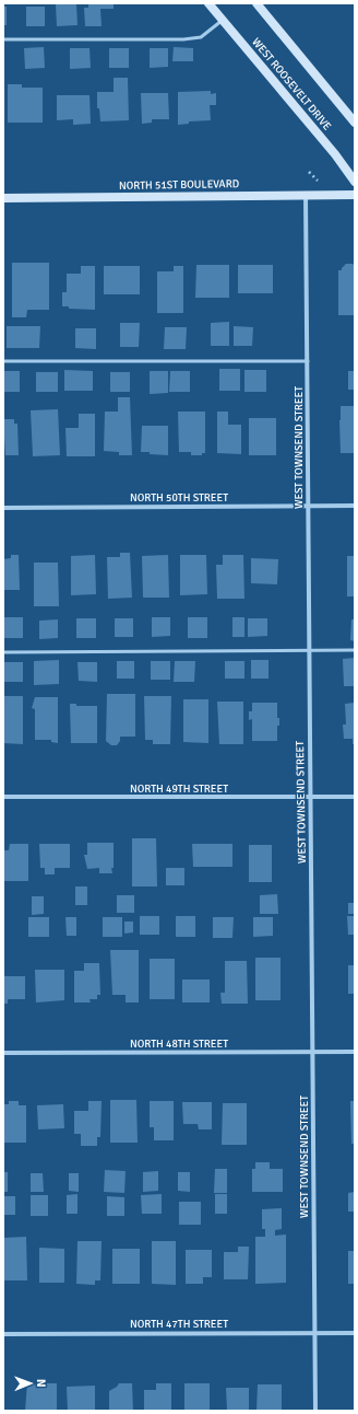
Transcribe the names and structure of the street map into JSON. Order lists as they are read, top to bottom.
{
  "streets": {
    "street": [
      "WEST ROOSEVELT DRIVE",
      "NORTH 51ST BOULEVARD",
      "WEST TOWNSEND STREET",
      "NORTH 50TH STREET",
      "NORTH 49TH STREET",
      "NORTH 48TH STREET",
      "NORTH 47TH STREET"
    ]
  },
  "crossings": [
    ["NORTH 51ST BOULEVARD", "WEST TOWNSEND STREET"],
    ["WEST TOWNSEND STREET", "NORTH 50TH STREET"],
    ["WEST TOWNSEND STREET", "NORTH 49TH STREET"],
    ["WEST TOWNSEND STREET", "NORTH 48TH STREET"],
    ["WEST TOWNSEND STREET", "NORTH 47TH STREET"]
  ],
  "north": "right"
}
